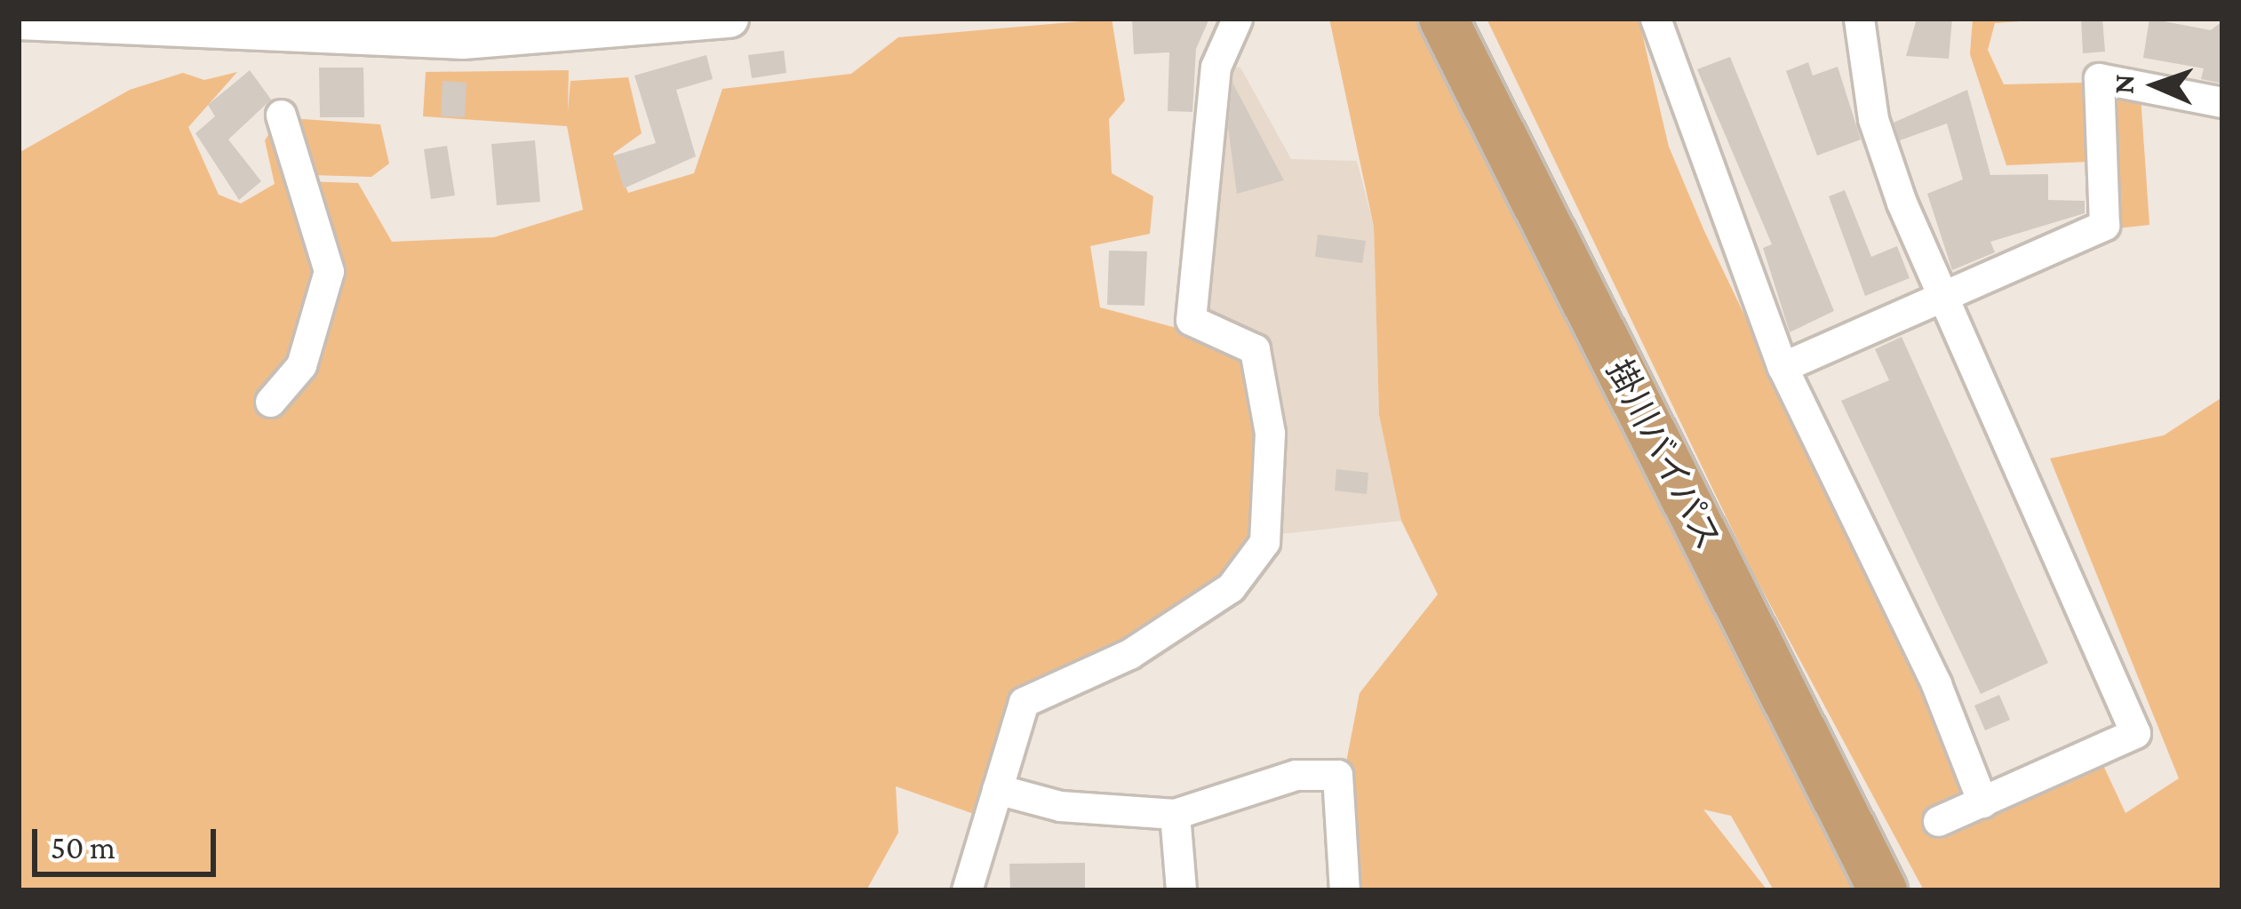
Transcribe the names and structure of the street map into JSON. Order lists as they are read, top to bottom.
{
  "streets": {
    "highway": ["掛川バイパス"]
  },
  "scale_bar": "50 m",
  "north": "left"
}
